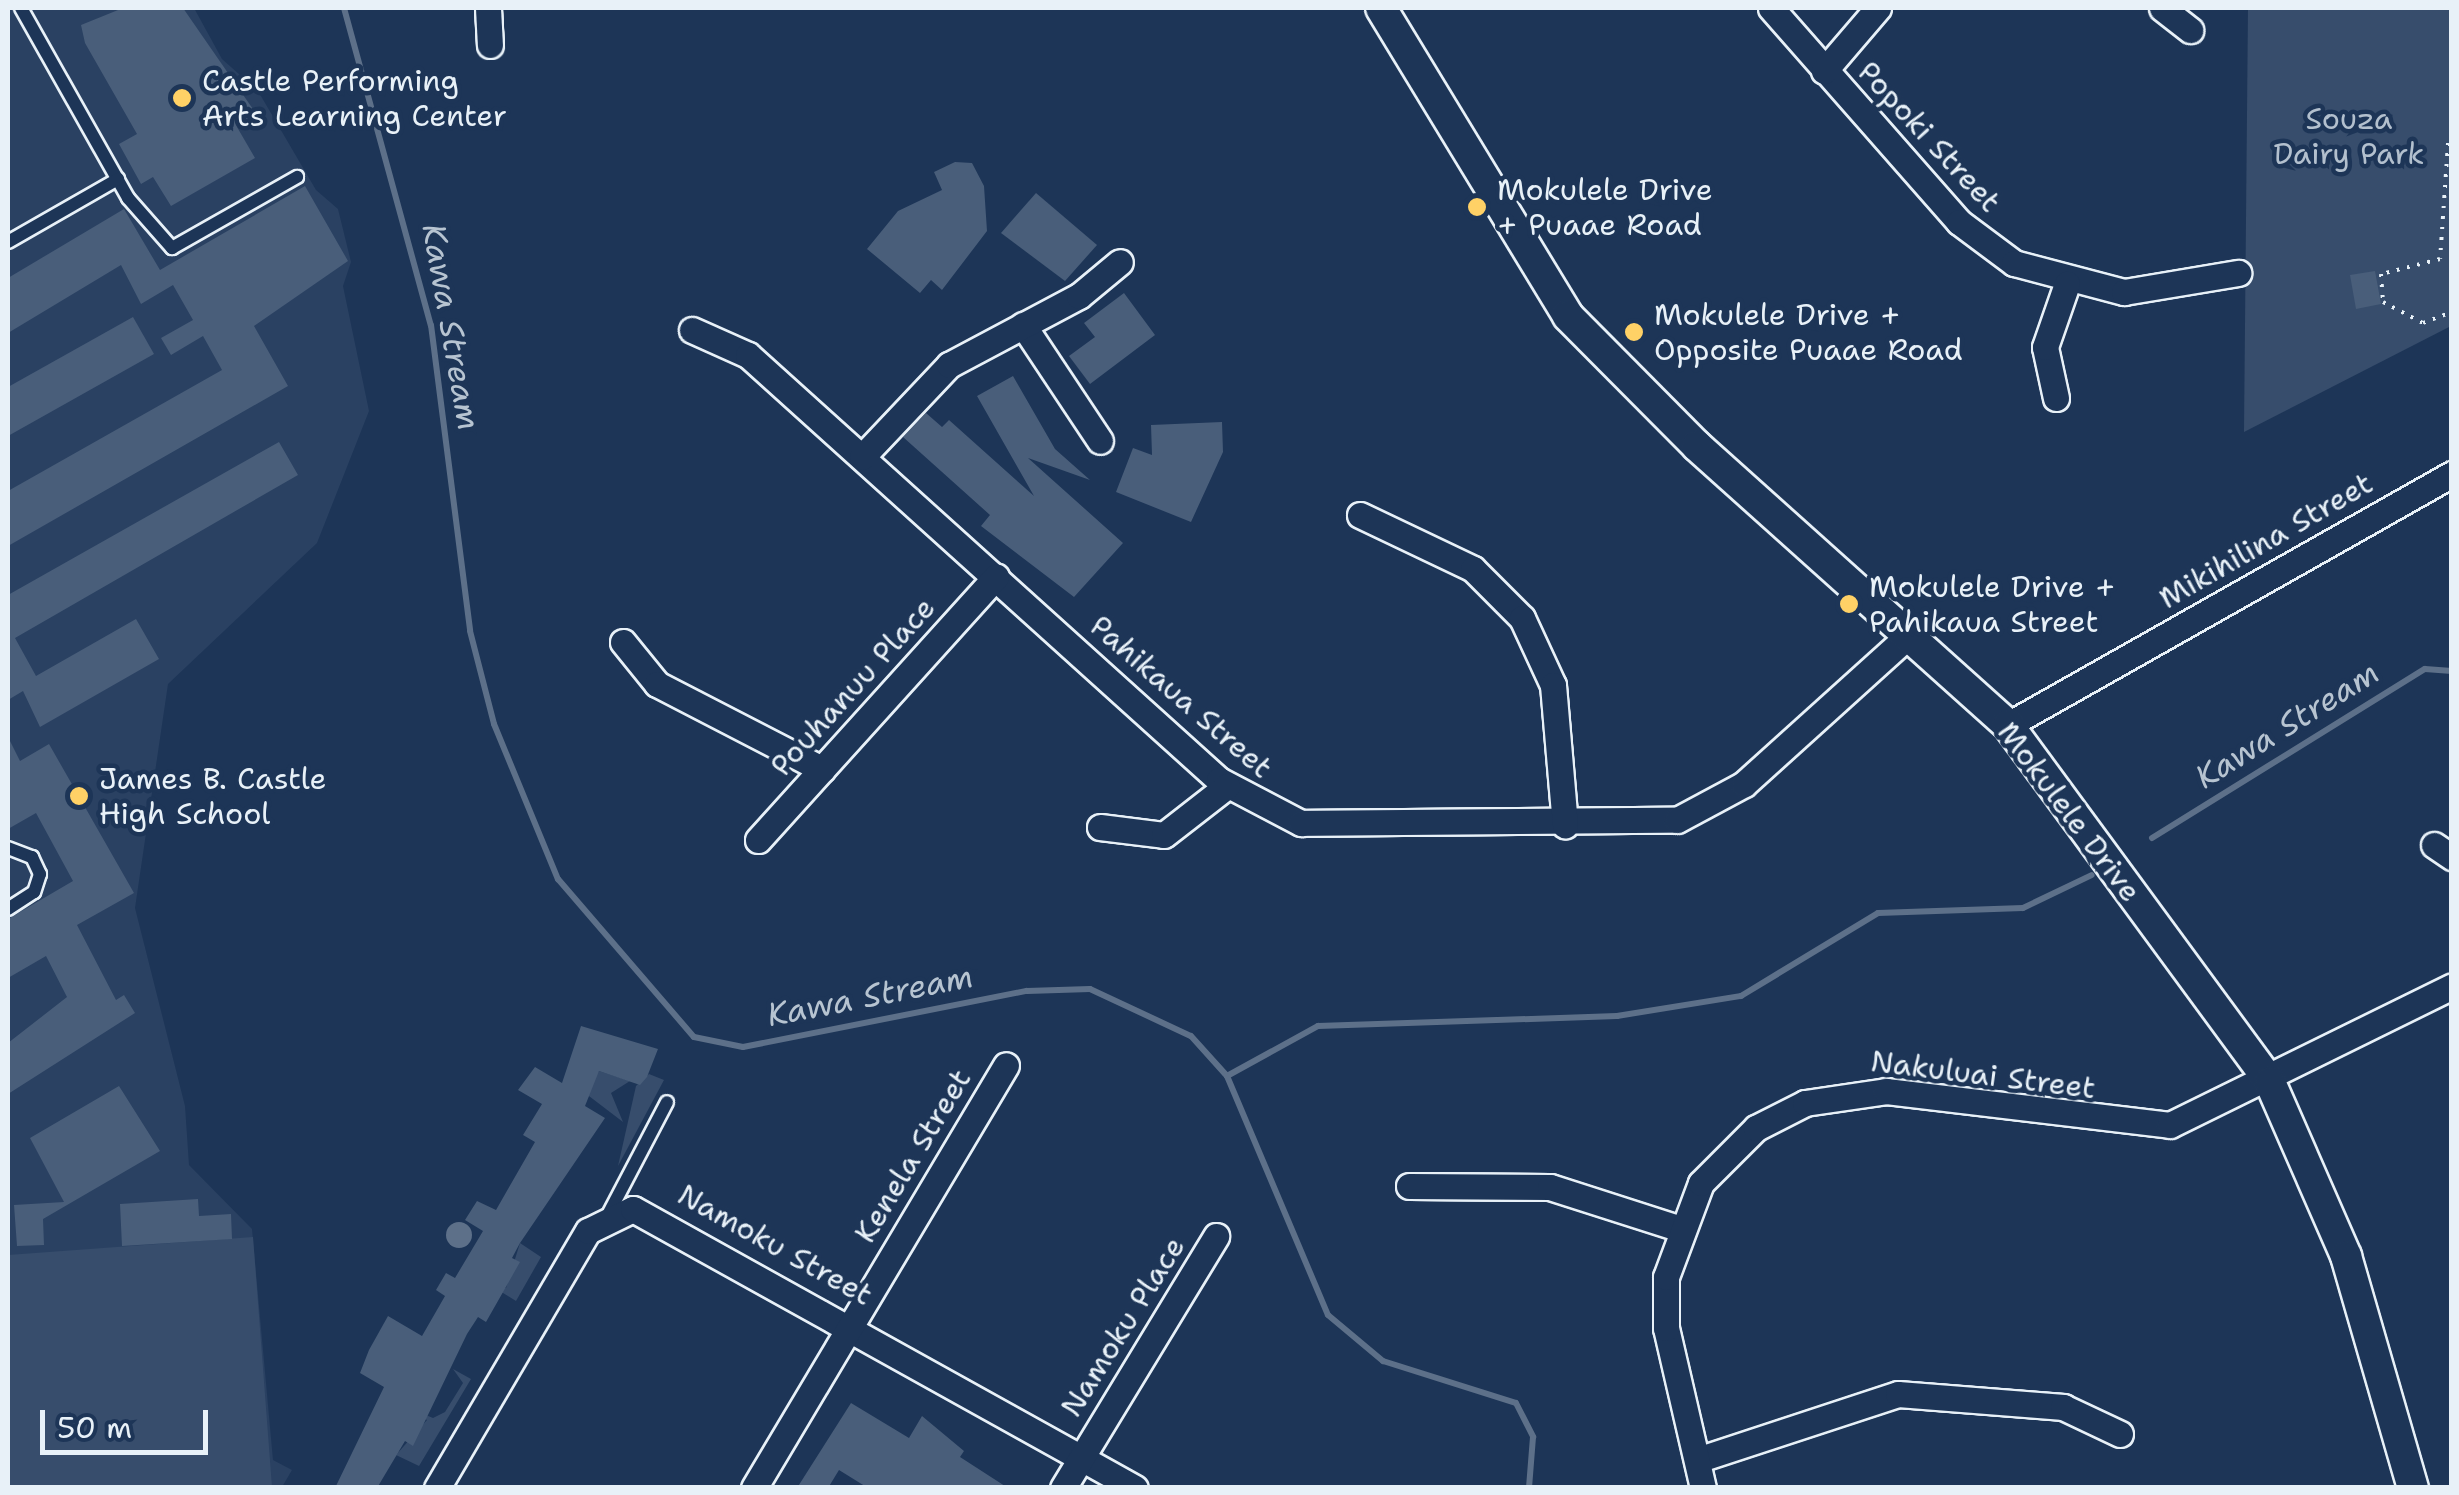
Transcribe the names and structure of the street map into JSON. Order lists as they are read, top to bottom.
{
  "streets": {
    "street": [
      "Popoki Street",
      "Mikihilina Street",
      "Pouhanuu Place",
      "Pahikaua Street",
      "Mokulele Drive",
      "Nakuluai Street",
      "Kenela Street",
      "Namoku Street",
      "Namoku Place"
    ]
  },
  "crossings": [
    ["Mikihilina Street", "Mokulele Drive"],
    ["Pouhanuu Place", "Pahikaua Street"],
    ["Pahikaua Street", "Mokulele Drive"],
    ["Mokulele Drive", "Nakuluai Street"],
    ["Kenela Street", "Namoku Street"],
    ["Namoku Street", "Namoku Place"]
  ],
  "water": ["Kawa Stream"],
  "parks": ["Souza Dairy Park"],
  "places": [
    "Castle Performing Arts Learning Center",
    "Mokulele Drive + Puaae Road",
    "Mokulele Drive + Opposite Puaae Road",
    "Mokulele Drive + Pahikaua Street",
    "James B. Castle High School"
  ],
  "scale_bar": "50 m"
}
